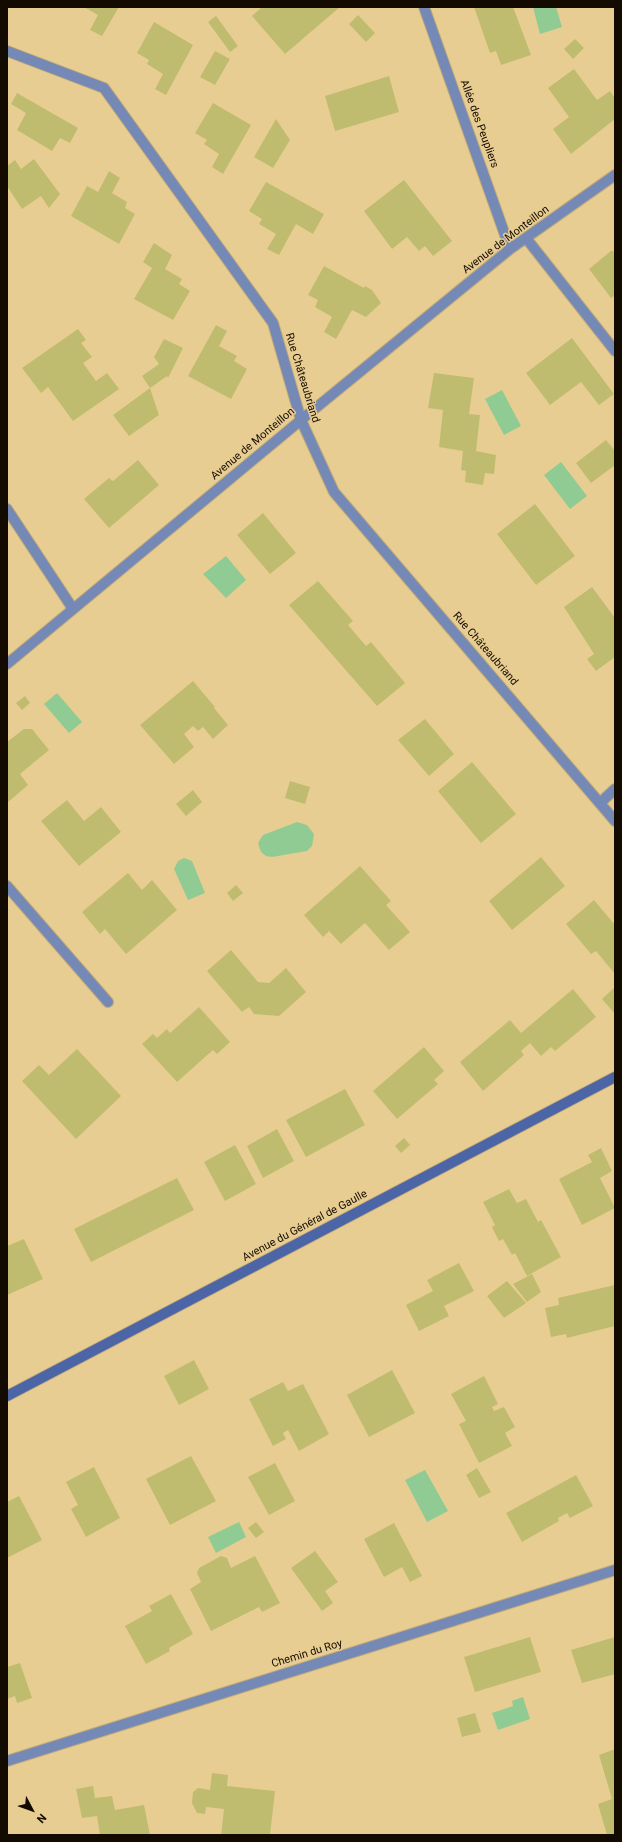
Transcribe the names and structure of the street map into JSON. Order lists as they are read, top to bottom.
{
  "streets": {
    "main road": ["Avenue du Général de Gaulle"],
    "street": [
      "Allée des Peupliers",
      "Avenue de Monteillon",
      "Rue Châteaubriand",
      "Chemin du Roy"
    ]
  },
  "crossings": [
    ["Allée des Peupliers", "Avenue de Monteillon"],
    ["Avenue de Monteillon", "Rue Châteaubriand"]
  ],
  "north": "bottom right"
}
